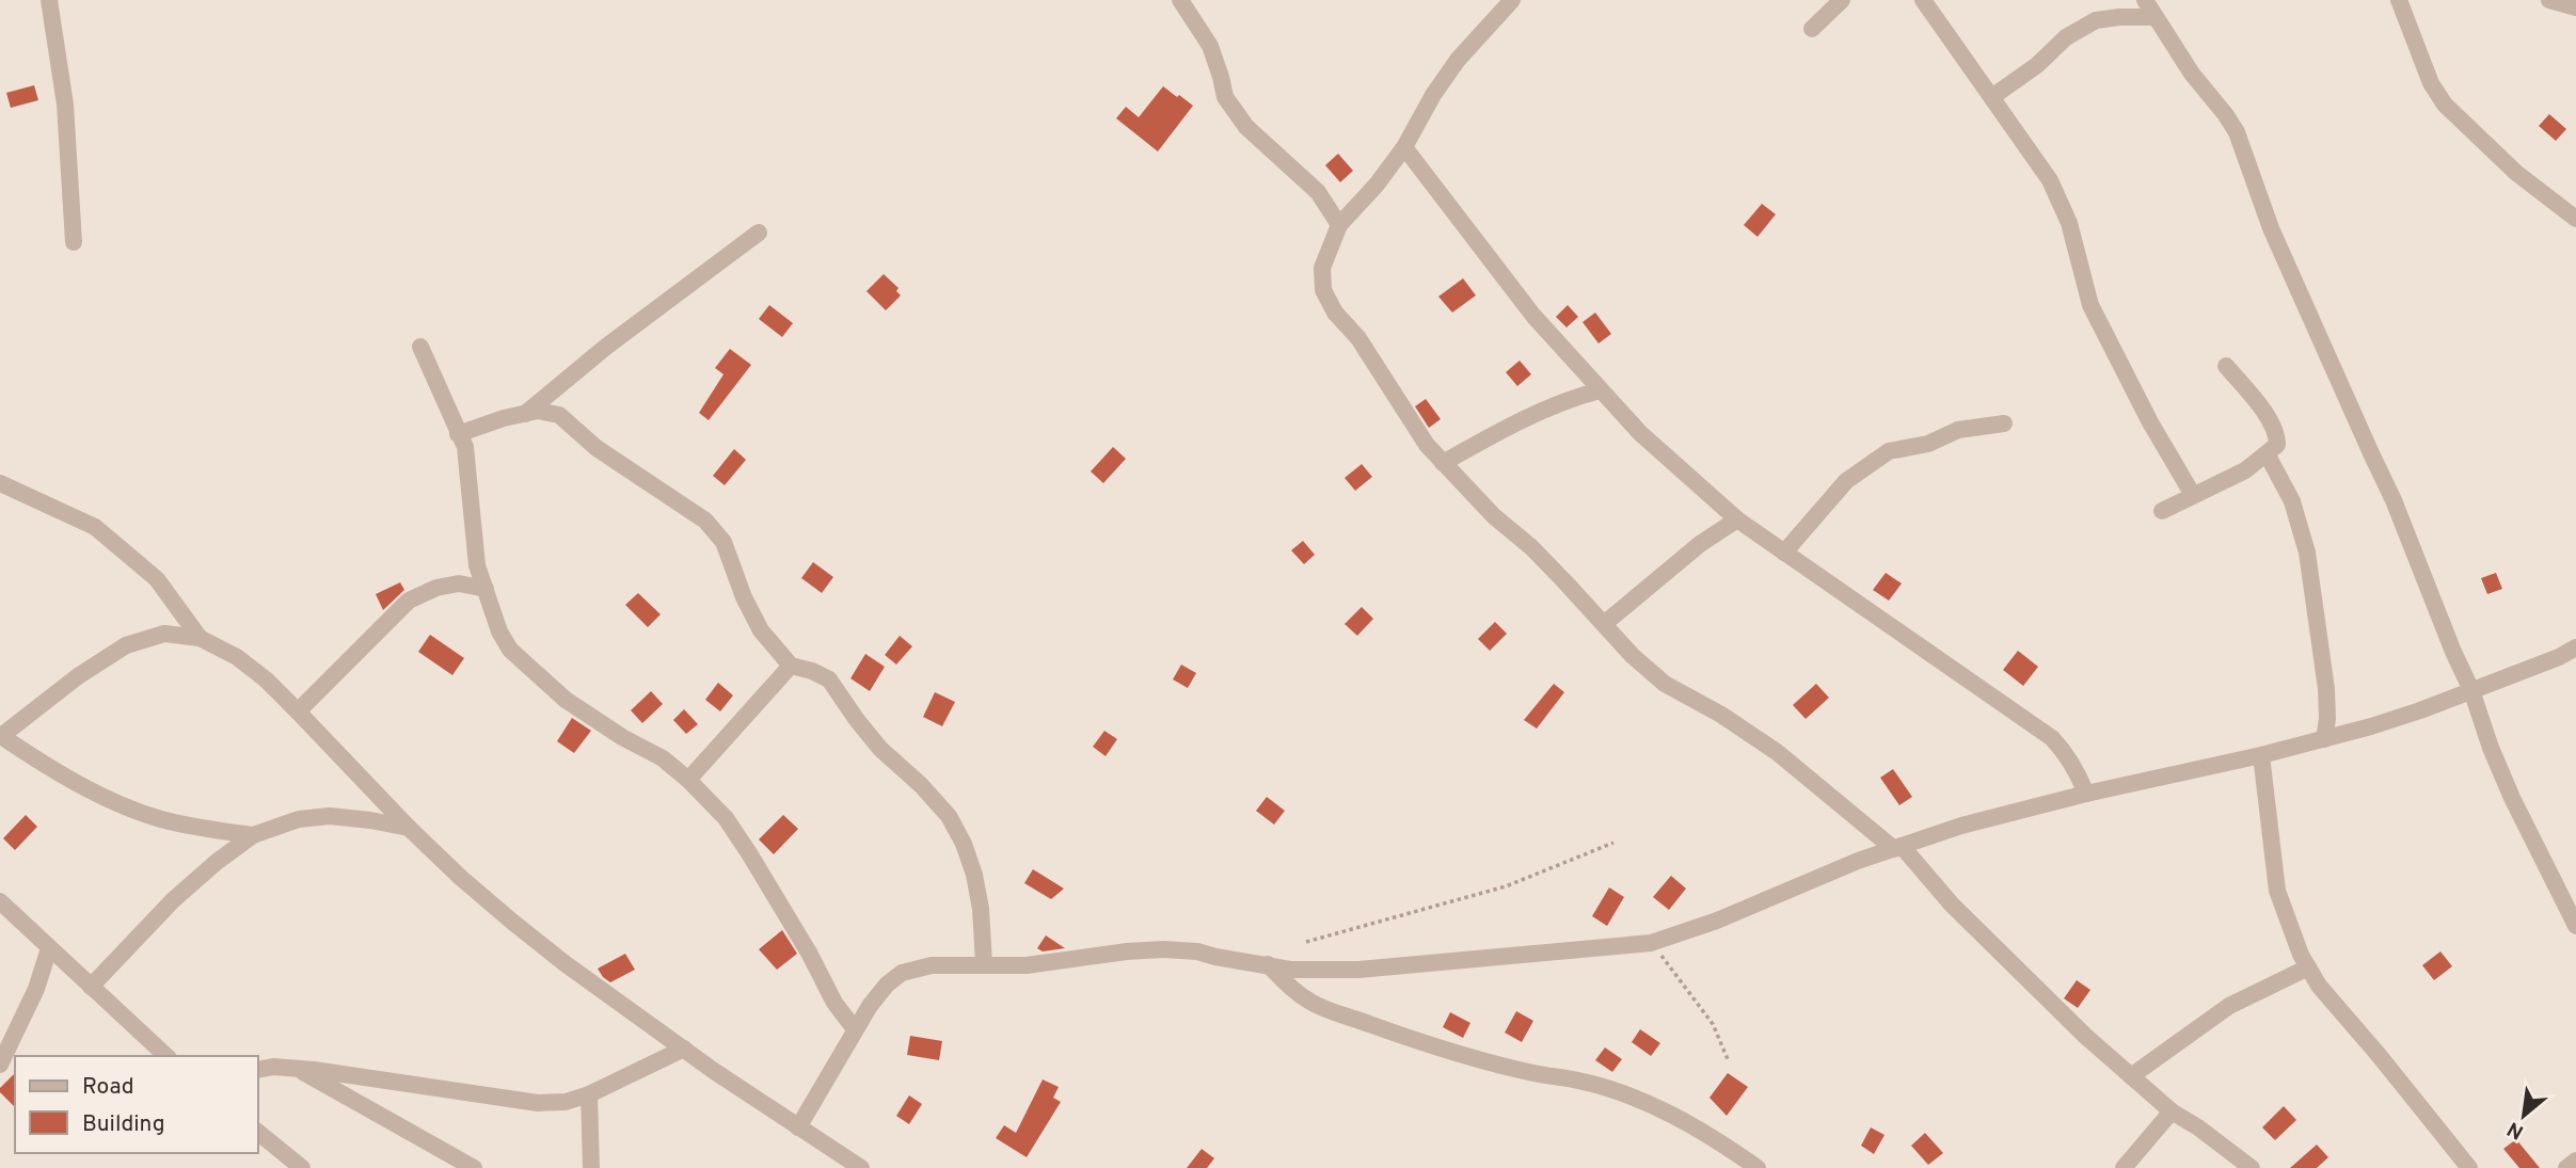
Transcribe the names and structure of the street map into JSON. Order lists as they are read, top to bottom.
{
  "legend": ["Road", "Building"],
  "north": "bottom left"
}
